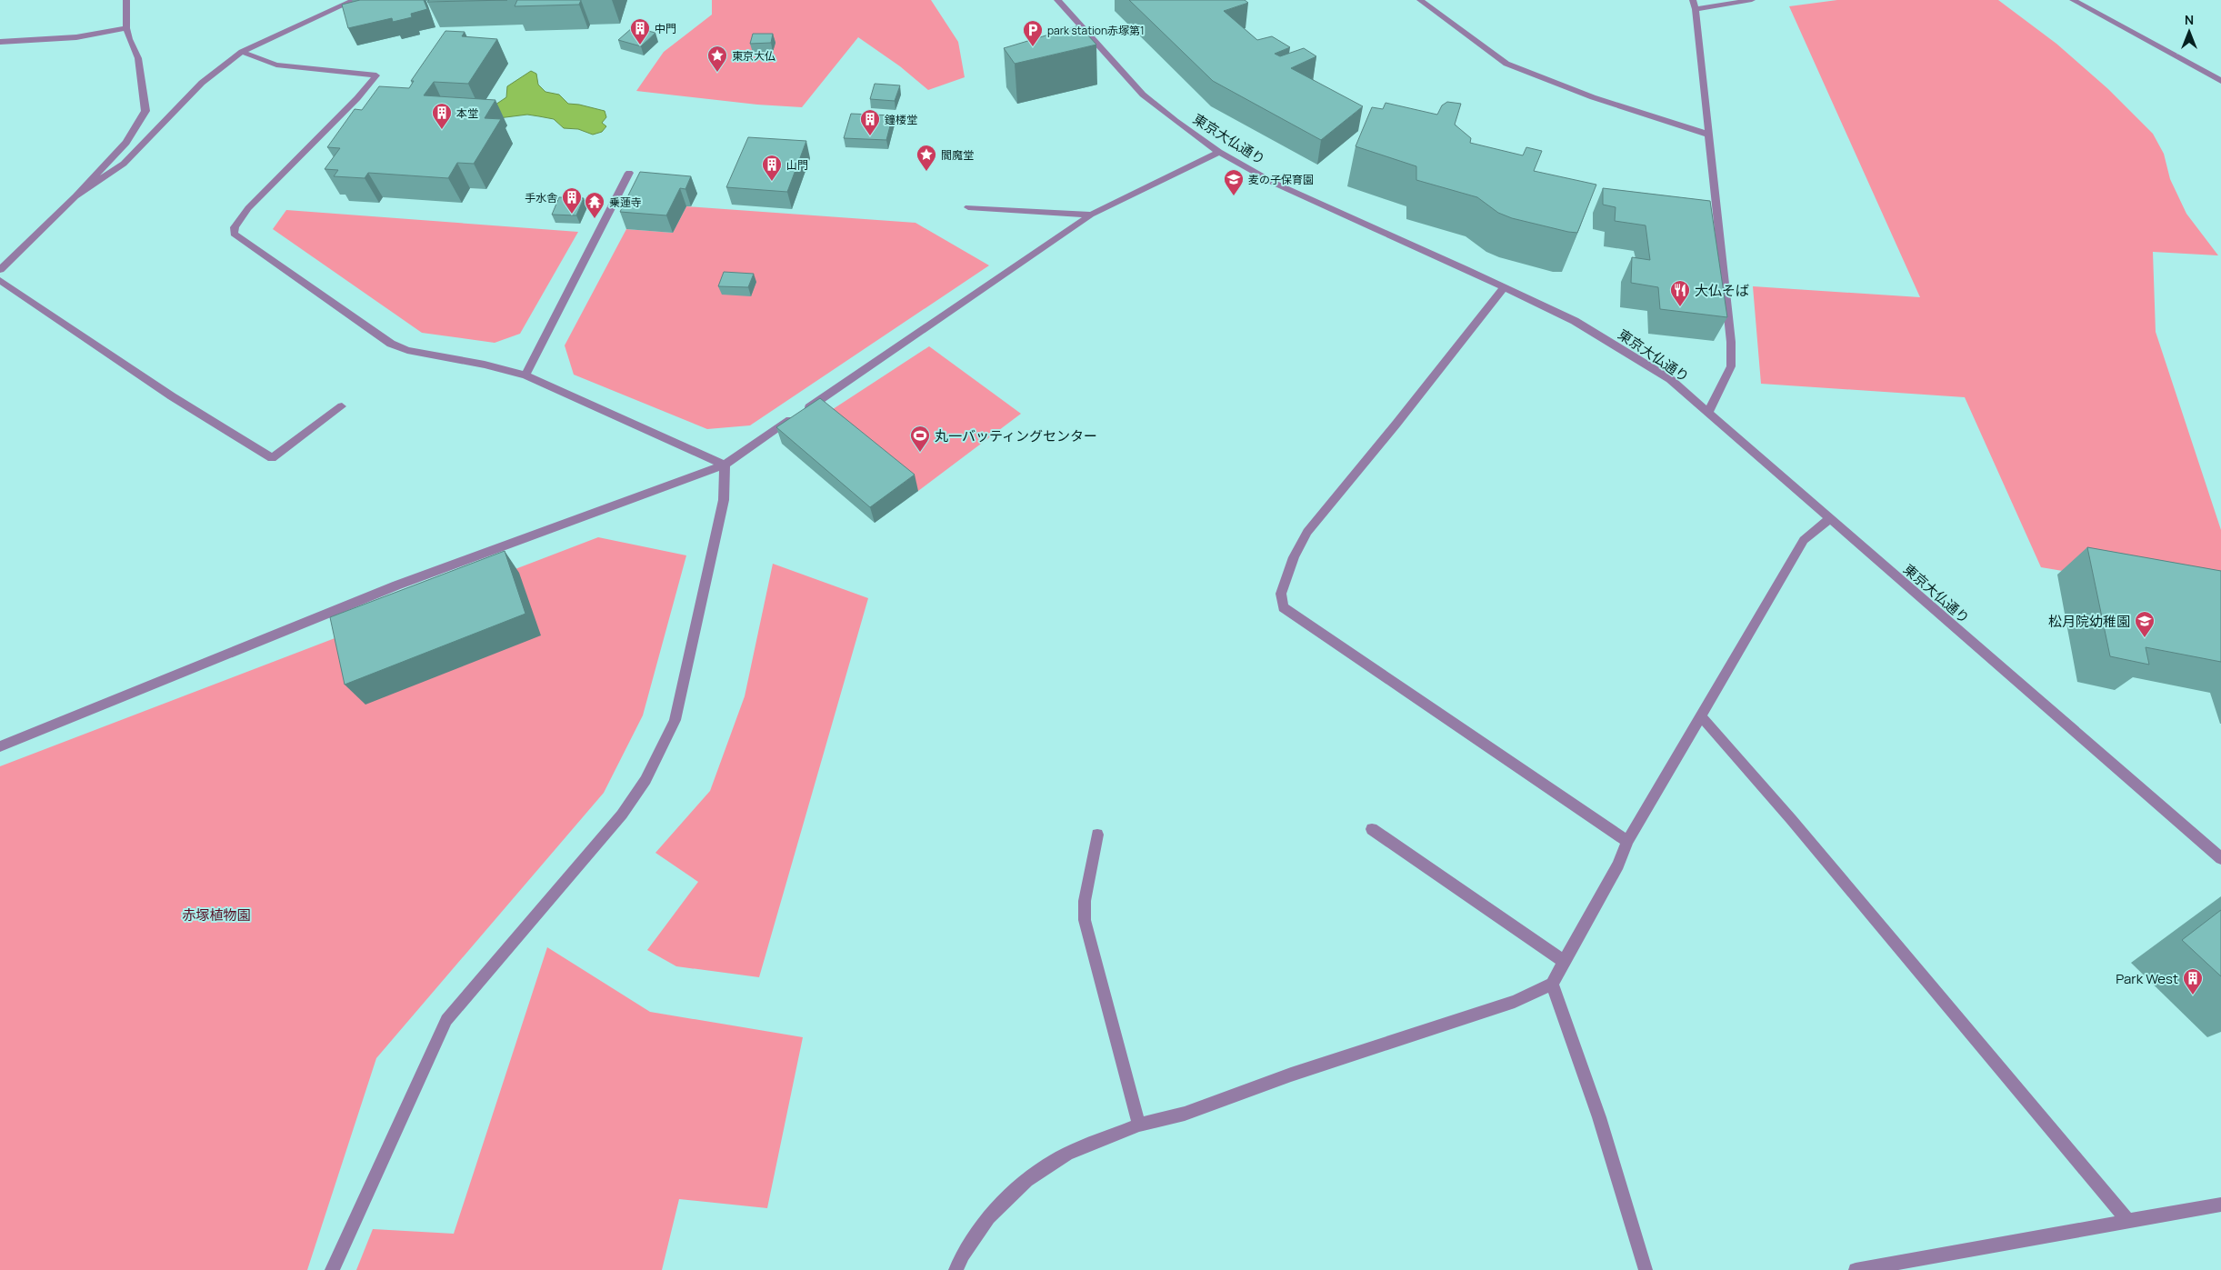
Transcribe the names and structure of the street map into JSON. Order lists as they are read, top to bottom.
{
  "streets": {
    "street": ["東京大仏通り"]
  },
  "parks": ["赤塚植物園"],
  "places": {
    "building": [
      "中門",
      "本堂",
      "鐘楼堂",
      "山門",
      "手水舎",
      "Park West"
    ],
    "parking": ["park station赤塚第1"],
    "place": ["東京大仏", "閻魔堂"],
    "school or university": ["麦の子保育園", "松月院幼稚園"],
    "temple": ["乗蓮寺"],
    "restaurant": ["大仏そば"],
    "sports": ["丸一バッティングセンター"]
  },
  "north": "top"
}
